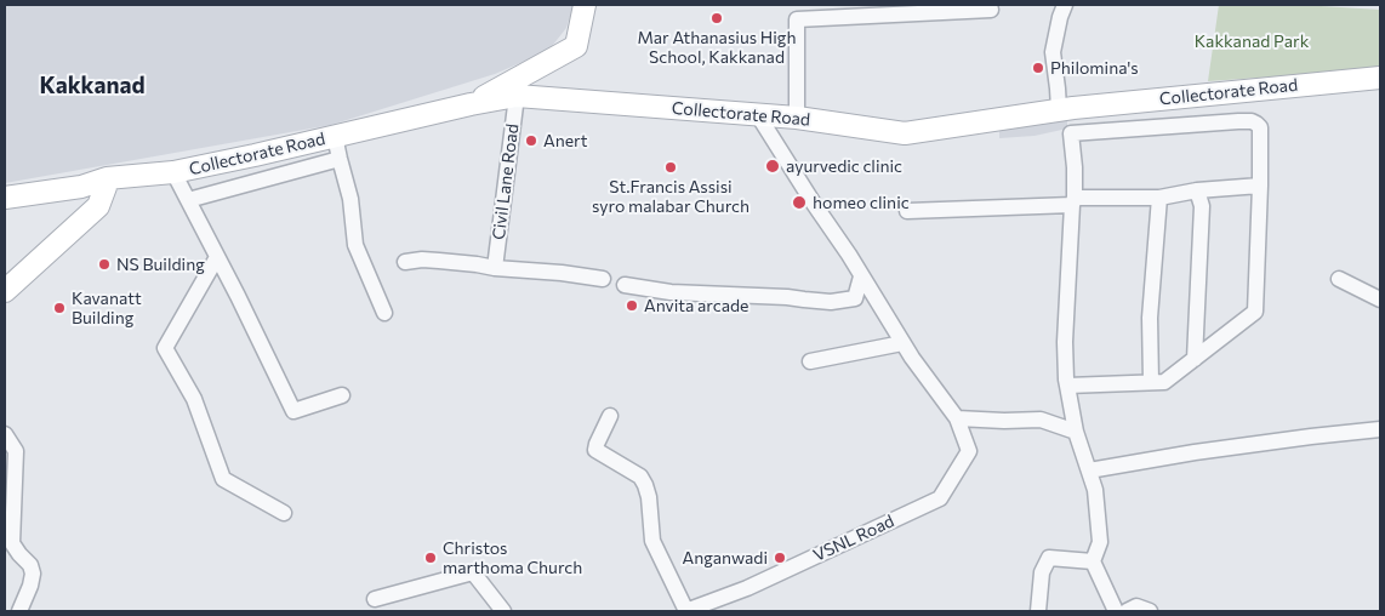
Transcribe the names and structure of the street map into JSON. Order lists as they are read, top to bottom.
{
  "streets": {
    "street": ["Collectorate Road", "Civil Lane Road", "VSNL Road"]
  },
  "crossings": [
    ["Collectorate Road", "Civil Lane Road"]
  ],
  "districts": ["Kakkanad"],
  "parks": ["Kakkanad Park"],
  "places": [
    "Mar Athanasius High School, Kakkanad",
    "Philomina's",
    "Anert",
    "ayurvedic clinic",
    "St.Francis Assisi syro malabar Church",
    "homeo clinic",
    "NS Building",
    "Anvita arcade",
    "Kavanatt Building",
    "Christos marthoma Church",
    "Anganwadi"
  ]
}
